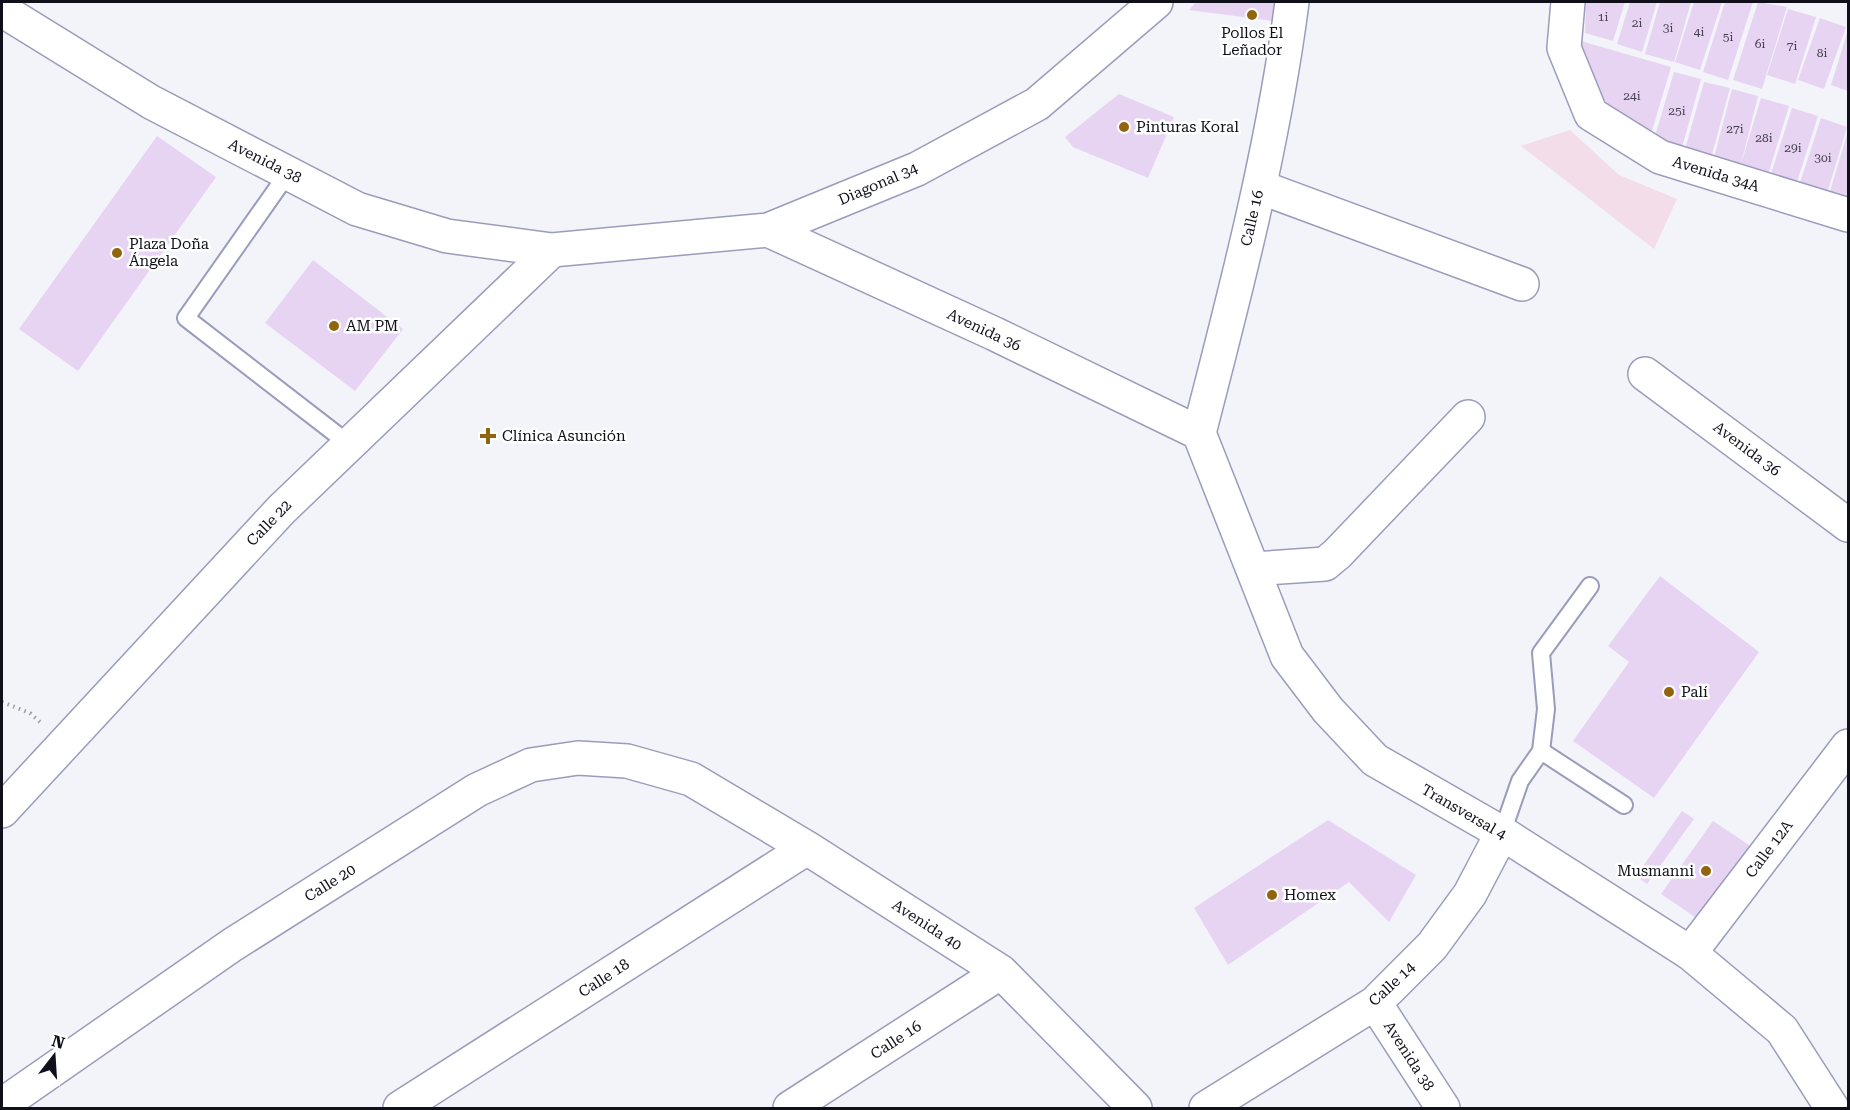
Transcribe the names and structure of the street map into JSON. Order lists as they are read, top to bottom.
{
  "streets": {
    "street": [
      "Avenida 38",
      "Avenida 34A",
      "Diagonal 34",
      "Calle 16",
      "Avenida 36",
      "Calle 22",
      "Transversal 4",
      "Calle 12A",
      "Calle 20",
      "Avenida 40",
      "Calle 18",
      "Calle 14"
    ]
  },
  "crossings": [
    ["Avenida 38", "Diagonal 34"],
    ["Avenida 38", "Calle 22"],
    ["Avenida 38", "Calle 14"],
    ["Diagonal 34", "Avenida 36"],
    ["Diagonal 34", "Calle 22"],
    ["Calle 16", "Avenida 36"],
    ["Calle 16", "Transversal 4"],
    ["Calle 16", "Avenida 40"],
    ["Avenida 36", "Transversal 4"],
    ["Transversal 4", "Calle 12A"],
    ["Transversal 4", "Calle 14"],
    ["Calle 20", "Avenida 40"],
    ["Avenida 40", "Calle 18"]
  ],
  "places": {
    "other": [
      "Pollos El Leñador",
      "Pinturas Koral",
      "Plaza Doña Ángela",
      "AM PM",
      "Palí",
      "Musmanni",
      "Homex"
    ],
    "health": ["Clínica Asunción"]
  },
  "house_numbers": [
    "1i",
    "2i",
    "3i",
    "4i",
    "5i",
    "6i",
    "7i",
    "8i",
    "24i",
    "25i",
    "27i",
    "28i",
    "29i",
    "30i"
  ],
  "north": "top"
}
